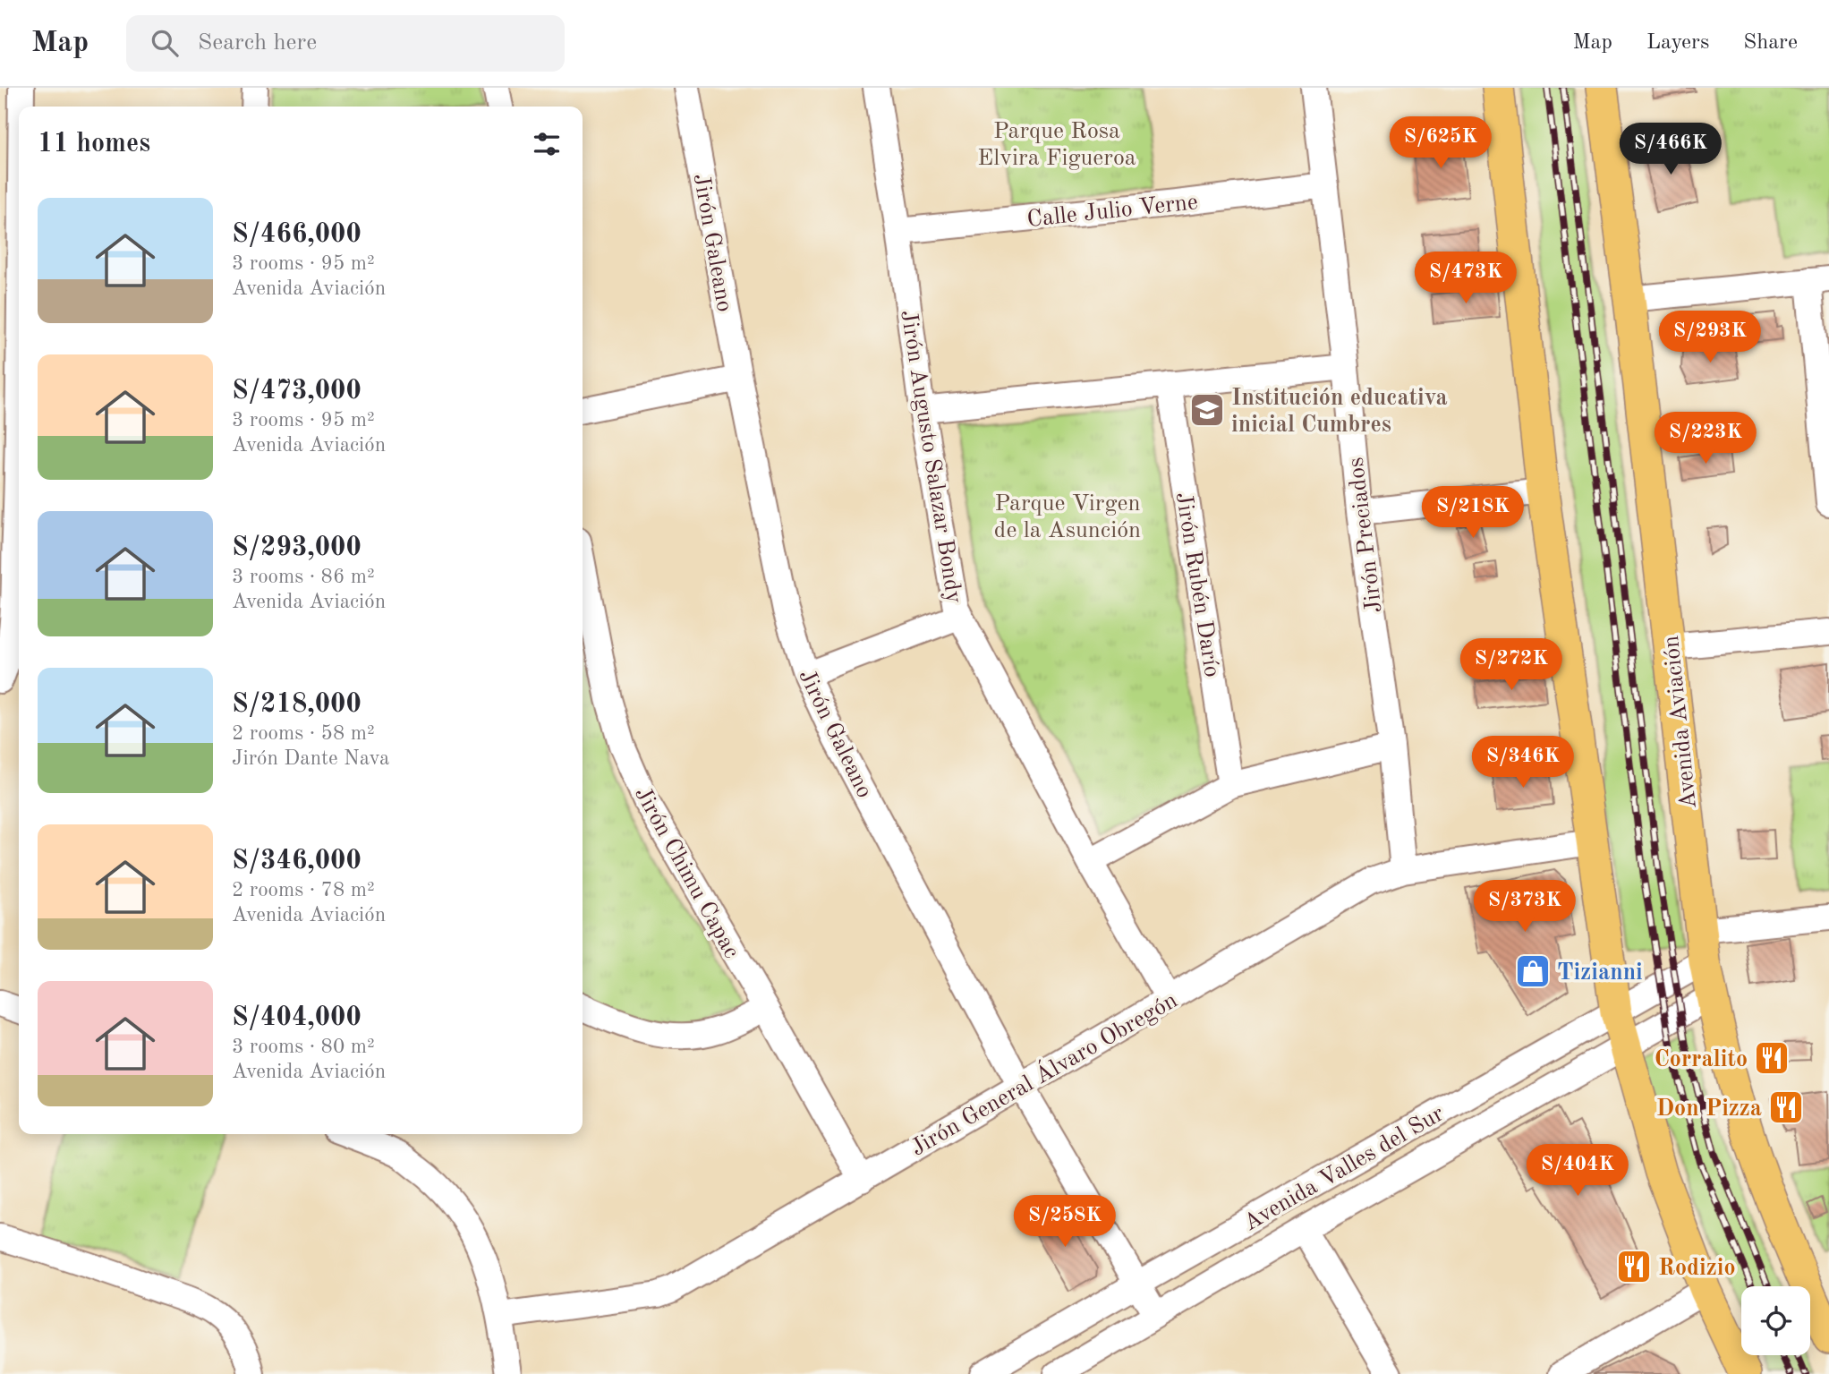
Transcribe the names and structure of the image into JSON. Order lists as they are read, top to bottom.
{
  "streets": {
    "main road": ["Avenida Aviación"],
    "street": [
      "Calle Julio Verne",
      "Jirón Galeano",
      "Jirón Augusto Salazar Bondy",
      "Jirón Preciados",
      "Jirón Rubén Darío",
      "Jirón Chimu Capac",
      "Jirón General Álvaro Obregón",
      "Avenida Valles del Sur"
    ]
  },
  "crossings": [
    ["Calle Julio Verne", "Jirón Augusto Salazar Bondy"],
    ["Calle Julio Verne", "Jirón Preciados"],
    ["Jirón Galeano", "Jirón General Álvaro Obregón"],
    ["Jirón Galeano", "Avenida Valles del Sur"],
    ["Jirón Augusto Salazar Bondy", "Jirón General Álvaro Obregón"],
    ["Jirón Preciados", "Jirón General Álvaro Obregón"],
    ["Avenida Aviación", "Avenida Valles del Sur"],
    ["Jirón Chimu Capac", "Jirón General Álvaro Obregón"]
  ],
  "parks": ["Parque Rosa Elvira Figueroa", "Parque Virgen de la Asunción"],
  "places": {
    "school or university": ["Institución educativa inicial Cumbres"],
    "shop": ["Tizianni"],
    "restaurant": ["Corralito", "Don Pizza", "Rodizio"]
  },
  "page": {
    "header": "Map",
    "search": "Search here",
    "nav": ["Map", "Layers", "Share"],
    "heading": "11 homes",
    "price": [
      "S/625K",
      "S/466K",
      "S/473K",
      "S/293K",
      "S/223K",
      "S/218K",
      "S/272K",
      "S/346K",
      "S/373K",
      "S/404K",
      "S/258K"
    ],
    "list": [
      {
        "name": "S/466,000",
        "note": "3 rooms · 95 m² · Avenida Aviación"
      },
      {
        "name": "S/473,000",
        "note": "3 rooms · 95 m² · Avenida Aviación"
      },
      {
        "name": "S/293,000",
        "note": "3 rooms · 86 m² · Avenida Aviación"
      },
      {
        "name": "S/218,000",
        "note": "2 rooms · 58 m² · Jirón Dante Nava"
      },
      {
        "name": "S/346,000",
        "note": "2 rooms · 78 m² · Avenida Aviación"
      },
      {
        "name": "S/404,000",
        "note": "3 rooms · 80 m² · Avenida Aviación"
      }
    ]
  }
}
